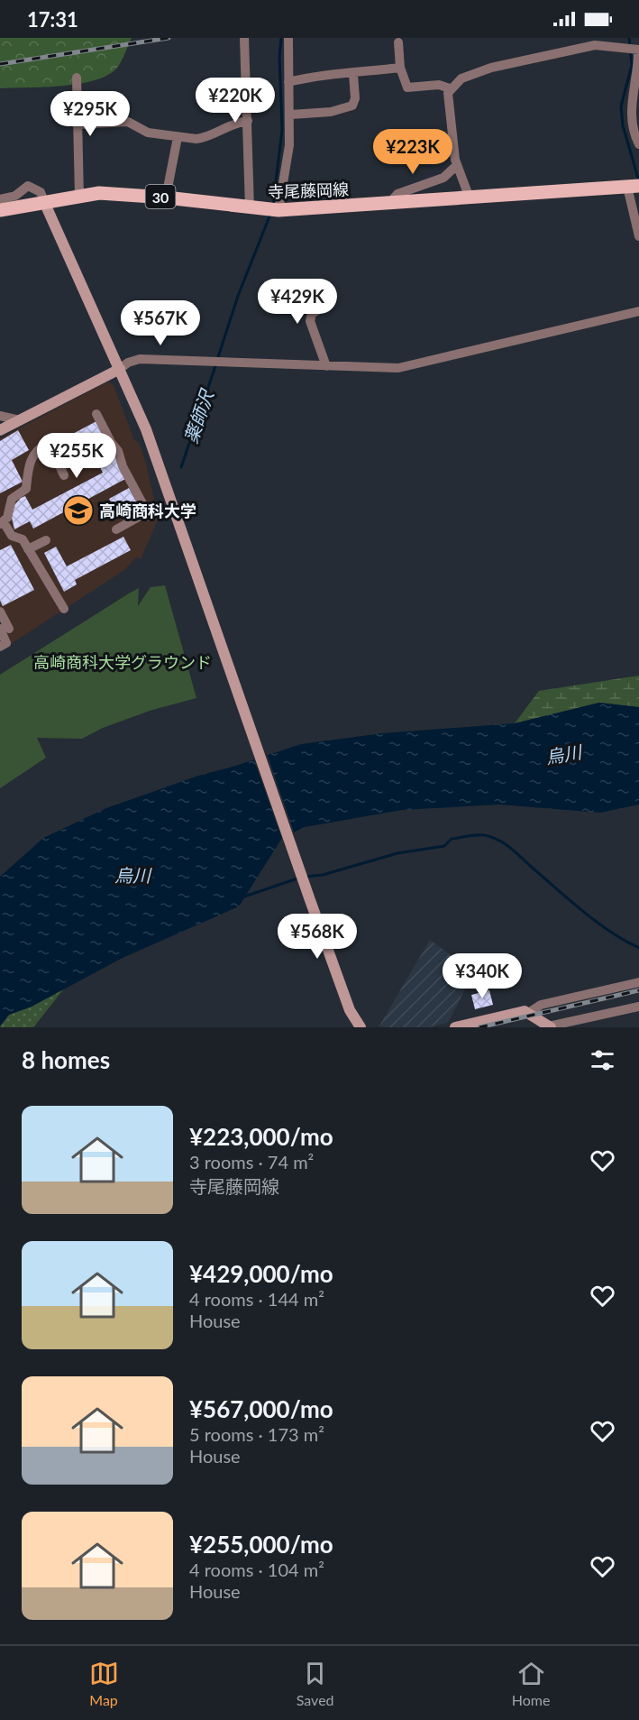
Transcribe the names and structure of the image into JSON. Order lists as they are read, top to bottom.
{
  "streets": {
    "main road": ["寺尾藤岡線", "30"]
  },
  "water": ["薬師沢", "烏川"],
  "parks": ["高崎商科大学グラウンド"],
  "places": {
    "school or university": ["高崎商科大学"]
  },
  "page": {
    "status": "17:31",
    "price": [
      "¥220K",
      "¥295K",
      "¥223K",
      "¥429K",
      "¥567K",
      "¥255K",
      "¥568K",
      "¥340K"
    ],
    "heading": "8 homes",
    "list": [
      {
        "name": "¥223,000/mo",
        "note": "3 rooms · 74 m² · 寺尾藤岡線"
      },
      {
        "name": "¥429,000/mo",
        "note": "4 rooms · 144 m² · House"
      },
      {
        "name": "¥567,000/mo",
        "note": "5 rooms · 173 m² · House"
      },
      {
        "name": "¥255,000/mo",
        "note": "4 rooms · 104 m² · House"
      }
    ],
    "tabs": ["Map", "Saved", "Home"]
  }
}
